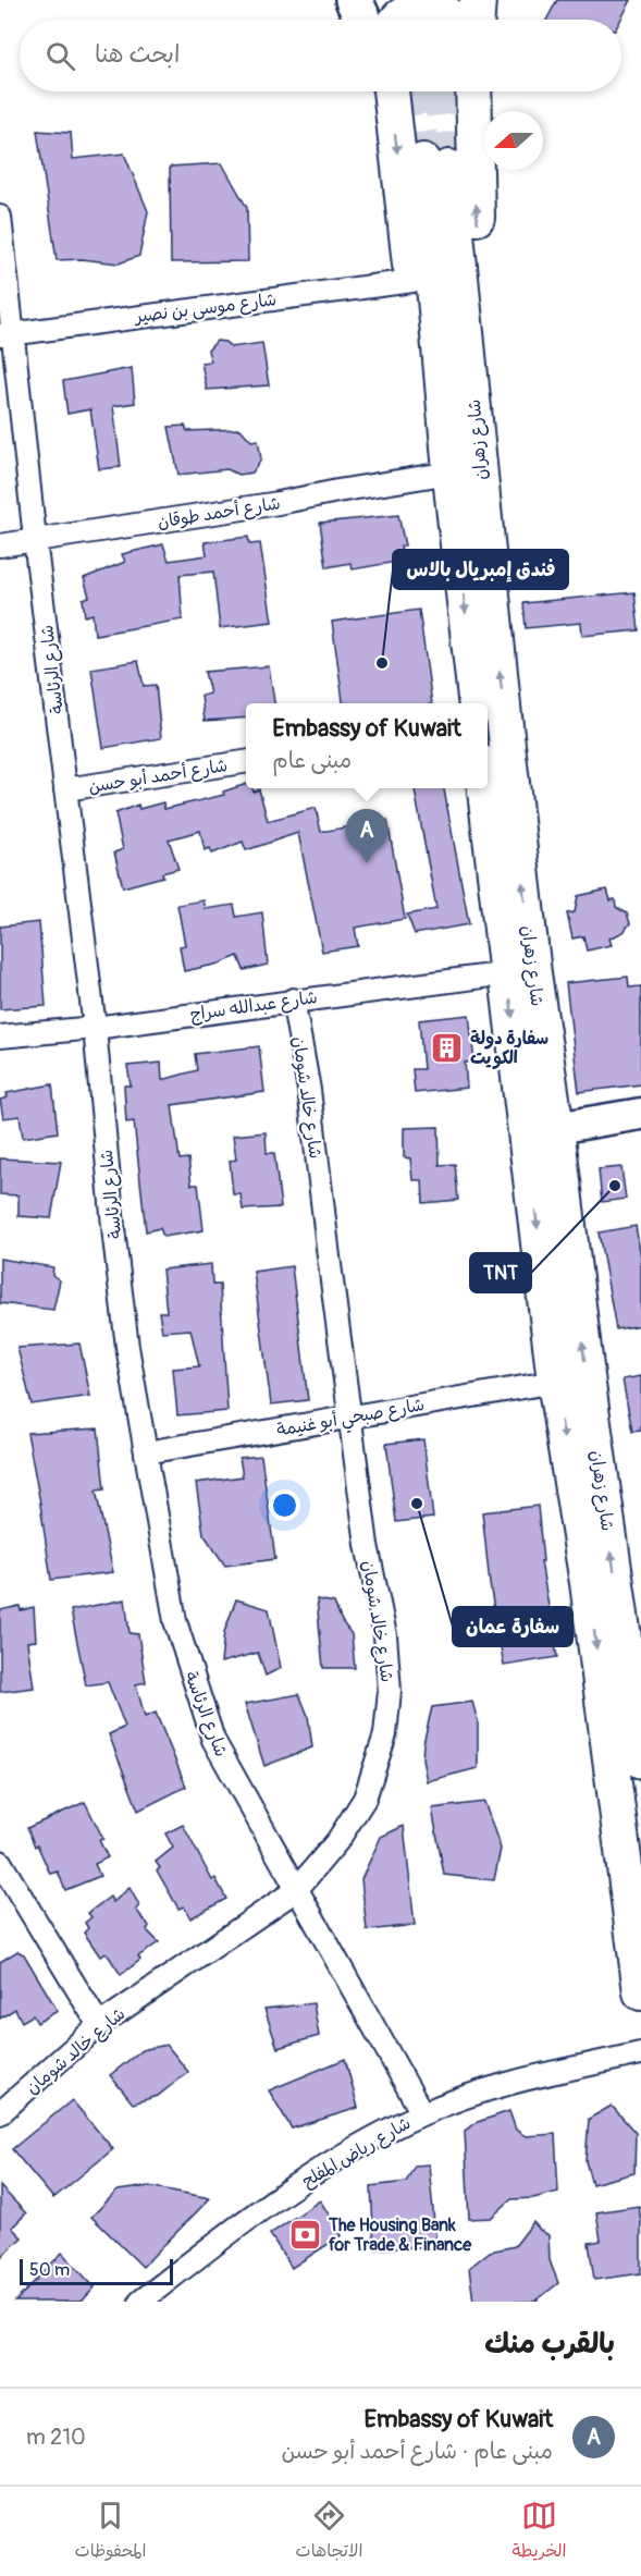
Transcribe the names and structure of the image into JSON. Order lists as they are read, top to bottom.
{
  "streets": {
    "main road": ["شارع زهران"],
    "street": [
      "شارع موسى بن نصير",
      "شارع أحمد طوقان",
      "شارع الرئاسة",
      "شارع أحمد أبو حسن",
      "شارع عبدالله سراج",
      "شارع خالد شومان",
      "شارع صبحي أبو غنيمة",
      "شارع رياض المفلح"
    ]
  },
  "crossings": [
    ["شارع موسى بن نصير", "شارع الرئاسة"],
    ["شارع زهران", "شارع أحمد طوقان"],
    ["شارع زهران", "شارع عبدالله سراج"],
    ["شارع زهران", "شارع صبحي أبو غنيمة"],
    ["شارع أحمد طوقان", "شارع الرئاسة"],
    ["شارع الرئاسة", "شارع أحمد أبو حسن"],
    ["شارع الرئاسة", "شارع عبدالله سراج"],
    ["شارع الرئاسة", "شارع خالد شومان"],
    ["شارع الرئاسة", "شارع صبحي أبو غنيمة"],
    ["شارع الرئاسة", "شارع رياض المفلح"],
    ["شارع عبدالله سراج", "شارع خالد شومان"],
    ["شارع خالد شومان", "شارع صبحي أبو غنيمة"]
  ],
  "places": {
    "other": ["فندق إمبريال بالاس", "TNT", "سفارة عمان"],
    "building": ["سفارة دولة الكويت"],
    "bank": ["The Housing Bank for Trade & Finance"]
  },
  "scale_bar": "50 m",
  "north": "left",
  "page": {
    "search": "ابحث هنا",
    "popup": ["Embassy of Kuwait", "مبنى عام"],
    "pins": "A",
    "scale": "50 m",
    "heading": "بالقرب منك",
    "list": [
      {
        "mark": "A",
        "name": "Embassy of Kuwait",
        "note": "مبنى عام · شارع أحمد أبو حسن",
        "value": "210 m"
      }
    ],
    "nav": ["الخريطة", "الاتجاهات", "المحفوظات"]
  }
}
